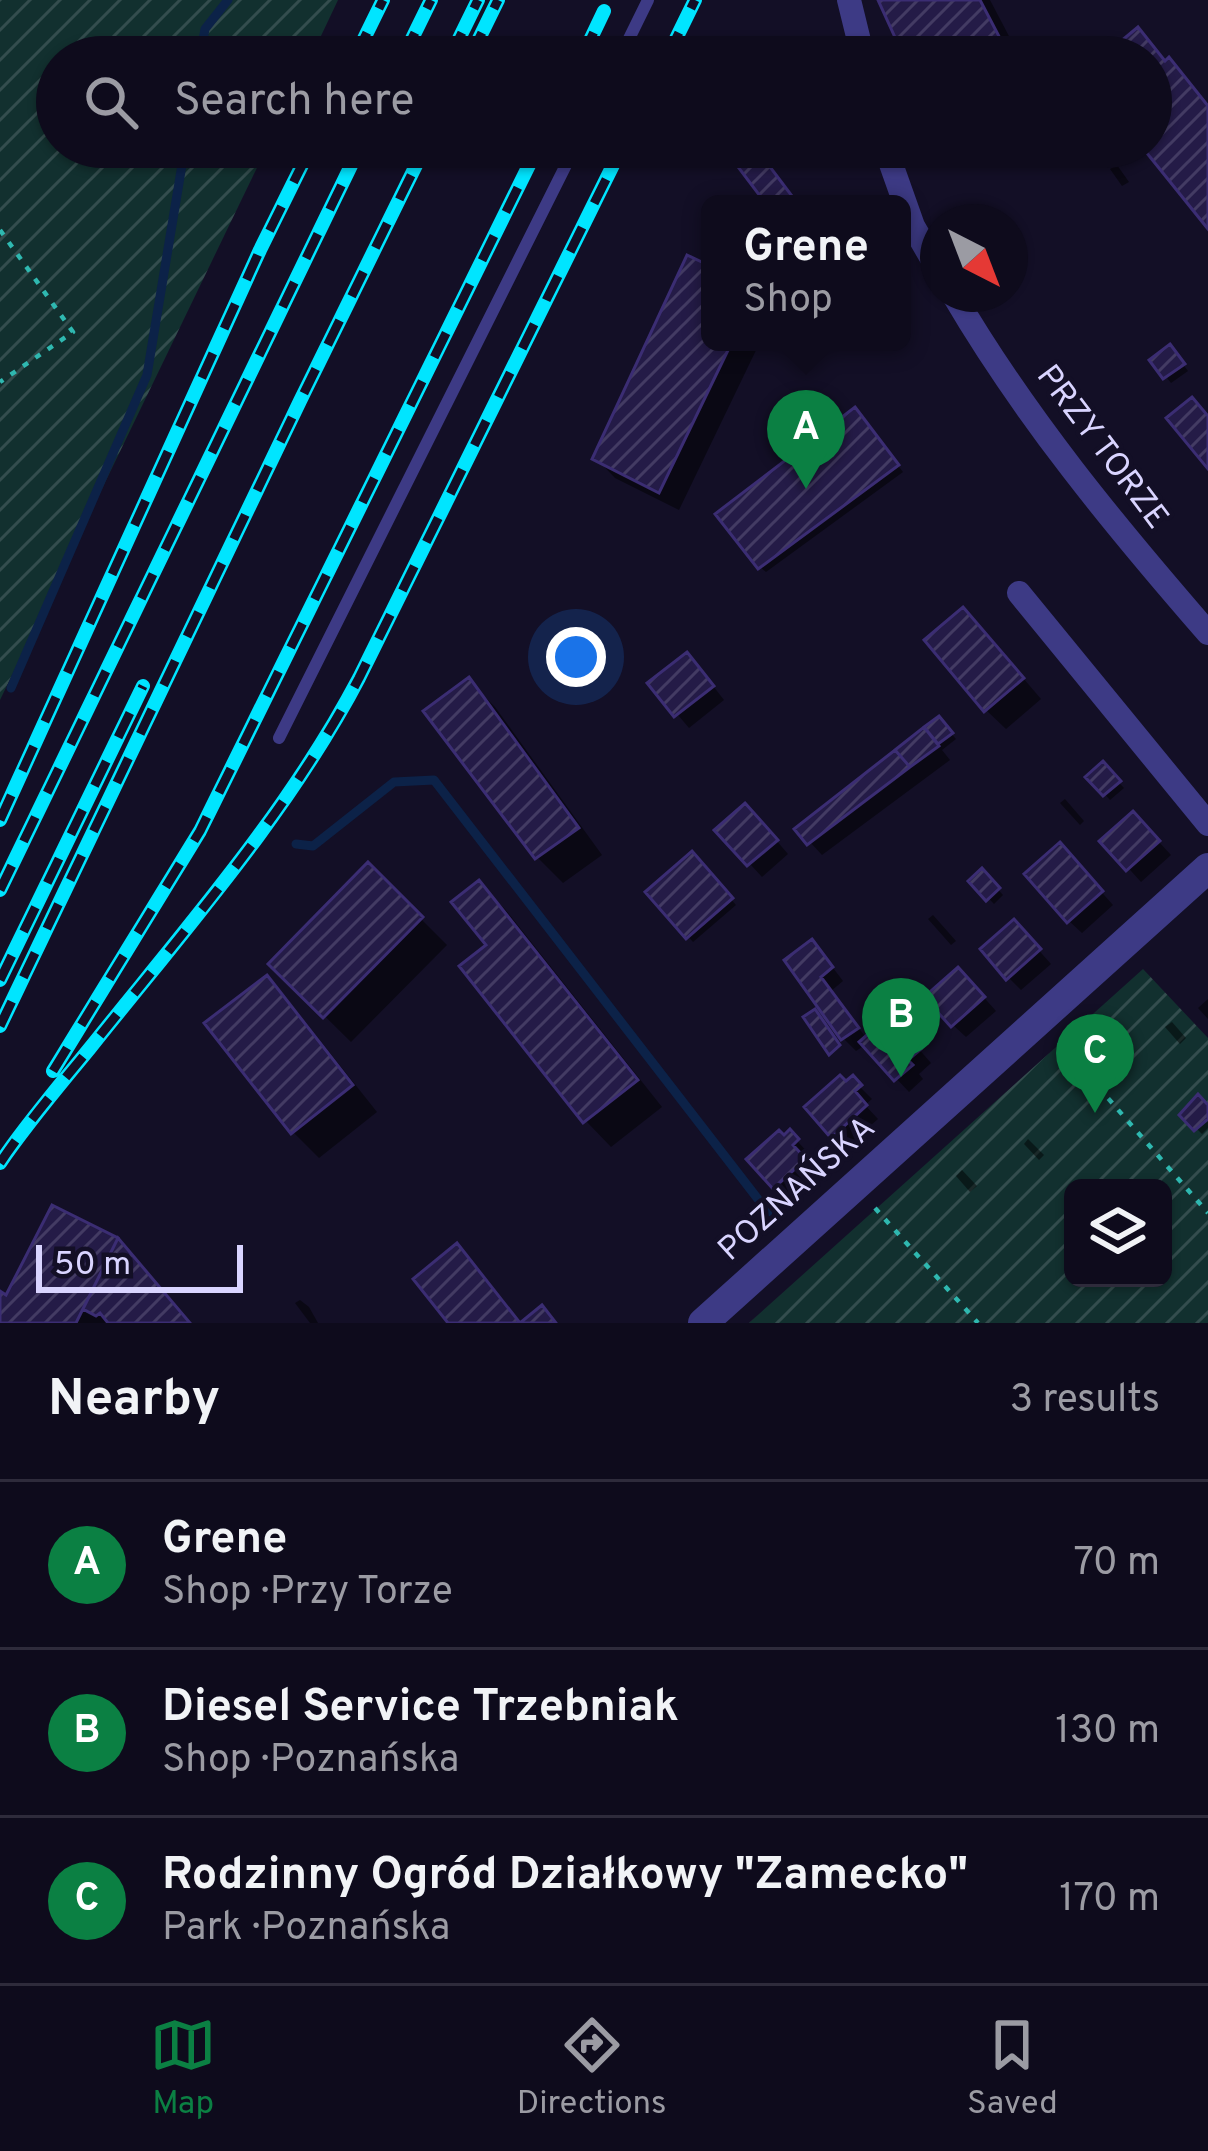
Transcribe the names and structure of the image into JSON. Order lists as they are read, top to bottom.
{
  "streets": {
    "street": ["PRZY TORZE", "POZNAŃSKA"]
  },
  "scale_bar": "50 m",
  "north": "bottom right",
  "page": {
    "search": "Search here",
    "popup": ["Grene", "Shop"],
    "pins": ["A", "B", "C"],
    "scale": "50 m",
    "heading": ["Nearby", "3 results"],
    "list": [
      {
        "mark": "A",
        "name": "Grene",
        "note": "Shop · Przy Torze",
        "value": "70 m"
      },
      {
        "mark": "B",
        "name": "Diesel Service Trzebniak",
        "note": "Shop · Poznańska",
        "value": "130 m"
      },
      {
        "mark": "C",
        "name": "Rodzinny Ogród Działkowy \"Zamecko\"",
        "note": "Park · Poznańska",
        "value": "170 m"
      }
    ],
    "nav": ["Map", "Directions", "Saved"]
  }
}
